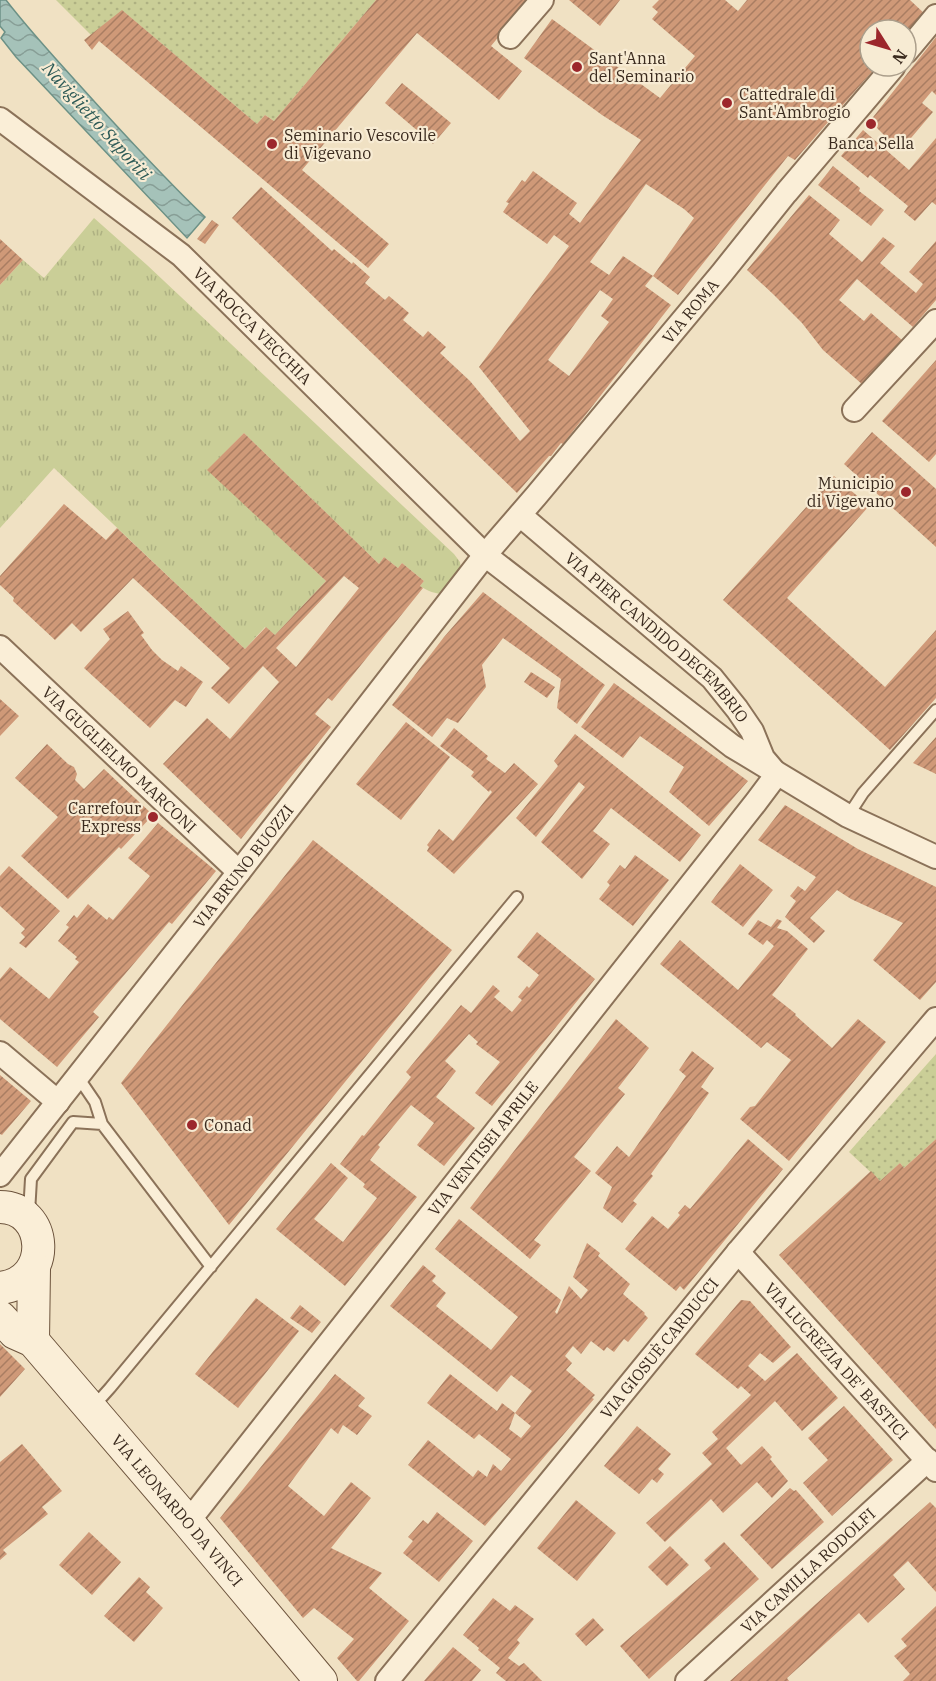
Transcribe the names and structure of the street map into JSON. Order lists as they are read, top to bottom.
{
  "streets": {
    "street": [
      "VIA ROMA",
      "VIA ROCCA VECCHIA",
      "VIA PIER CANDIDO DECEMBRIO",
      "VIA GUGLIELMO MARCONI",
      "VIA BRUNO BUOZZI",
      "VIA VENTISEI APRILE",
      "VIA GIOSUÈ CARDUCCI",
      "VIA LUCREZIA DE' BASTICI",
      "VIA LEONARDO DA VINCI",
      "VIA CAMILLA RODOLFI"
    ]
  },
  "crossings": [
    ["VIA ROMA", "VIA ROCCA VECCHIA"],
    ["VIA ROMA", "VIA PIER CANDIDO DECEMBRIO"],
    ["VIA ROMA", "VIA BRUNO BUOZZI"],
    ["VIA ROCCA VECCHIA", "VIA PIER CANDIDO DECEMBRIO"],
    ["VIA ROCCA VECCHIA", "VIA BRUNO BUOZZI"],
    ["VIA PIER CANDIDO DECEMBRIO", "VIA BRUNO BUOZZI"],
    ["VIA PIER CANDIDO DECEMBRIO", "VIA VENTISEI APRILE"],
    ["VIA GUGLIELMO MARCONI", "VIA BRUNO BUOZZI"],
    ["VIA VENTISEI APRILE", "VIA LEONARDO DA VINCI"],
    ["VIA GIOSUÈ CARDUCCI", "VIA LUCREZIA DE' BASTICI"],
    ["VIA LUCREZIA DE' BASTICI", "VIA CAMILLA RODOLFI"]
  ],
  "water": ["Naviglietto Saporiti"],
  "places": [
    "Sant'Anna del Seminario",
    "Cattedrale di Sant'Ambrogio",
    "Banca Sella",
    "Seminario Vescovile di Vigevano",
    "Municipio di Vigevano",
    "Carrefour Express",
    "Conad"
  ],
  "north": "bottom right"
}
